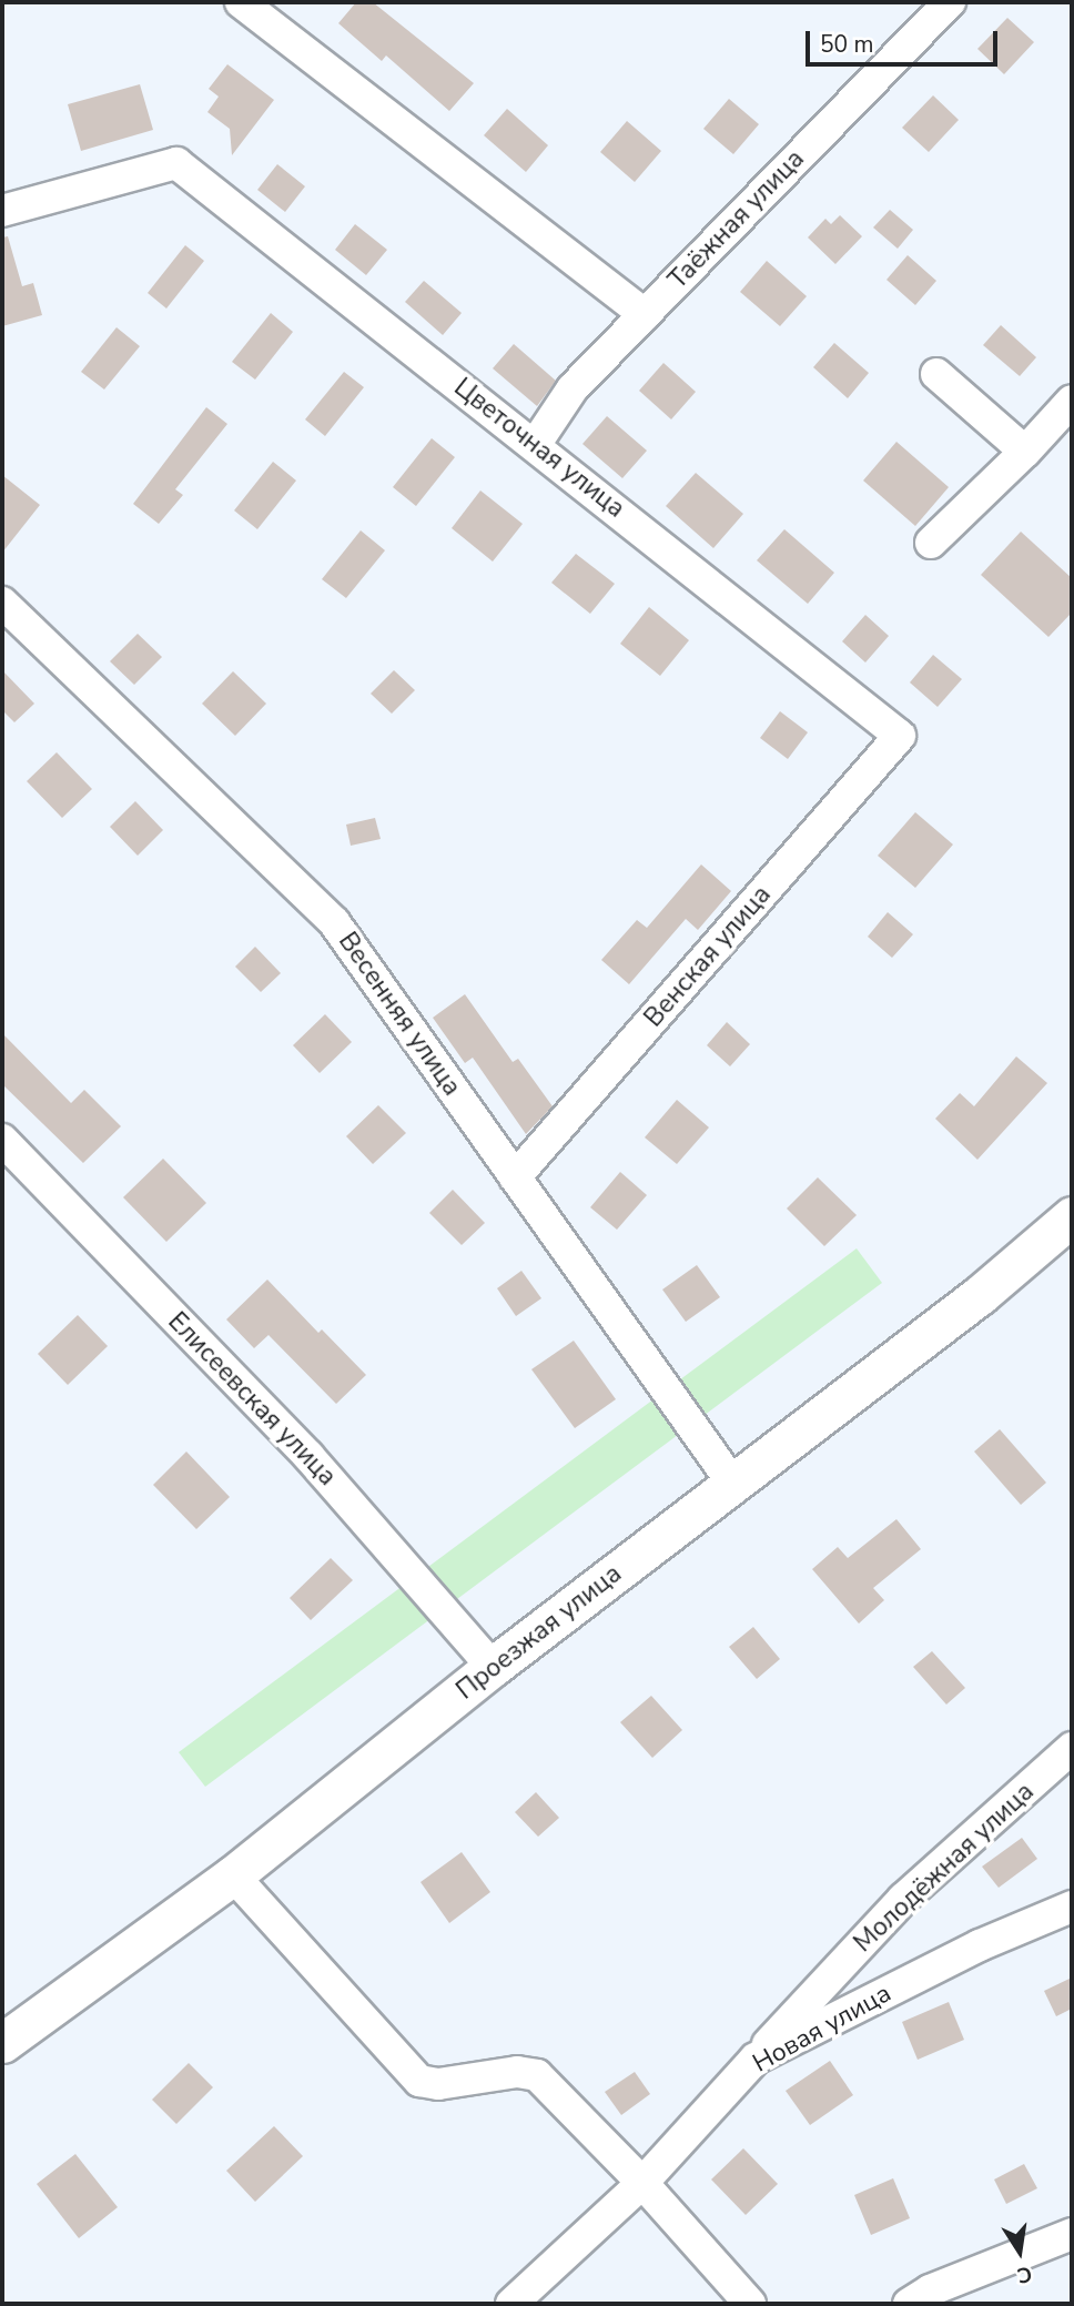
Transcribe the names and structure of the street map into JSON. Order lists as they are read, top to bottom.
{
  "streets": {
    "main road": ["Проезжая улица"],
    "street": [
      "Таёжная улица",
      "Цветочная улица",
      "Венская улица",
      "Весенняя улица",
      "Елисеевская улица",
      "Молодёжная улица",
      "Новая улица"
    ]
  },
  "crossings": [
    ["Таёжная улица", "Цветочная улица"],
    ["Цветочная улица", "Венская улица"],
    ["Венская улица", "Весенняя улица"],
    ["Весенняя улица", "Проезжая улица"],
    ["Елисеевская улица", "Проезжая улица"],
    ["Молодёжная улица", "Новая улица"]
  ],
  "scale_bar": "50 m",
  "north": "bottom"
}
